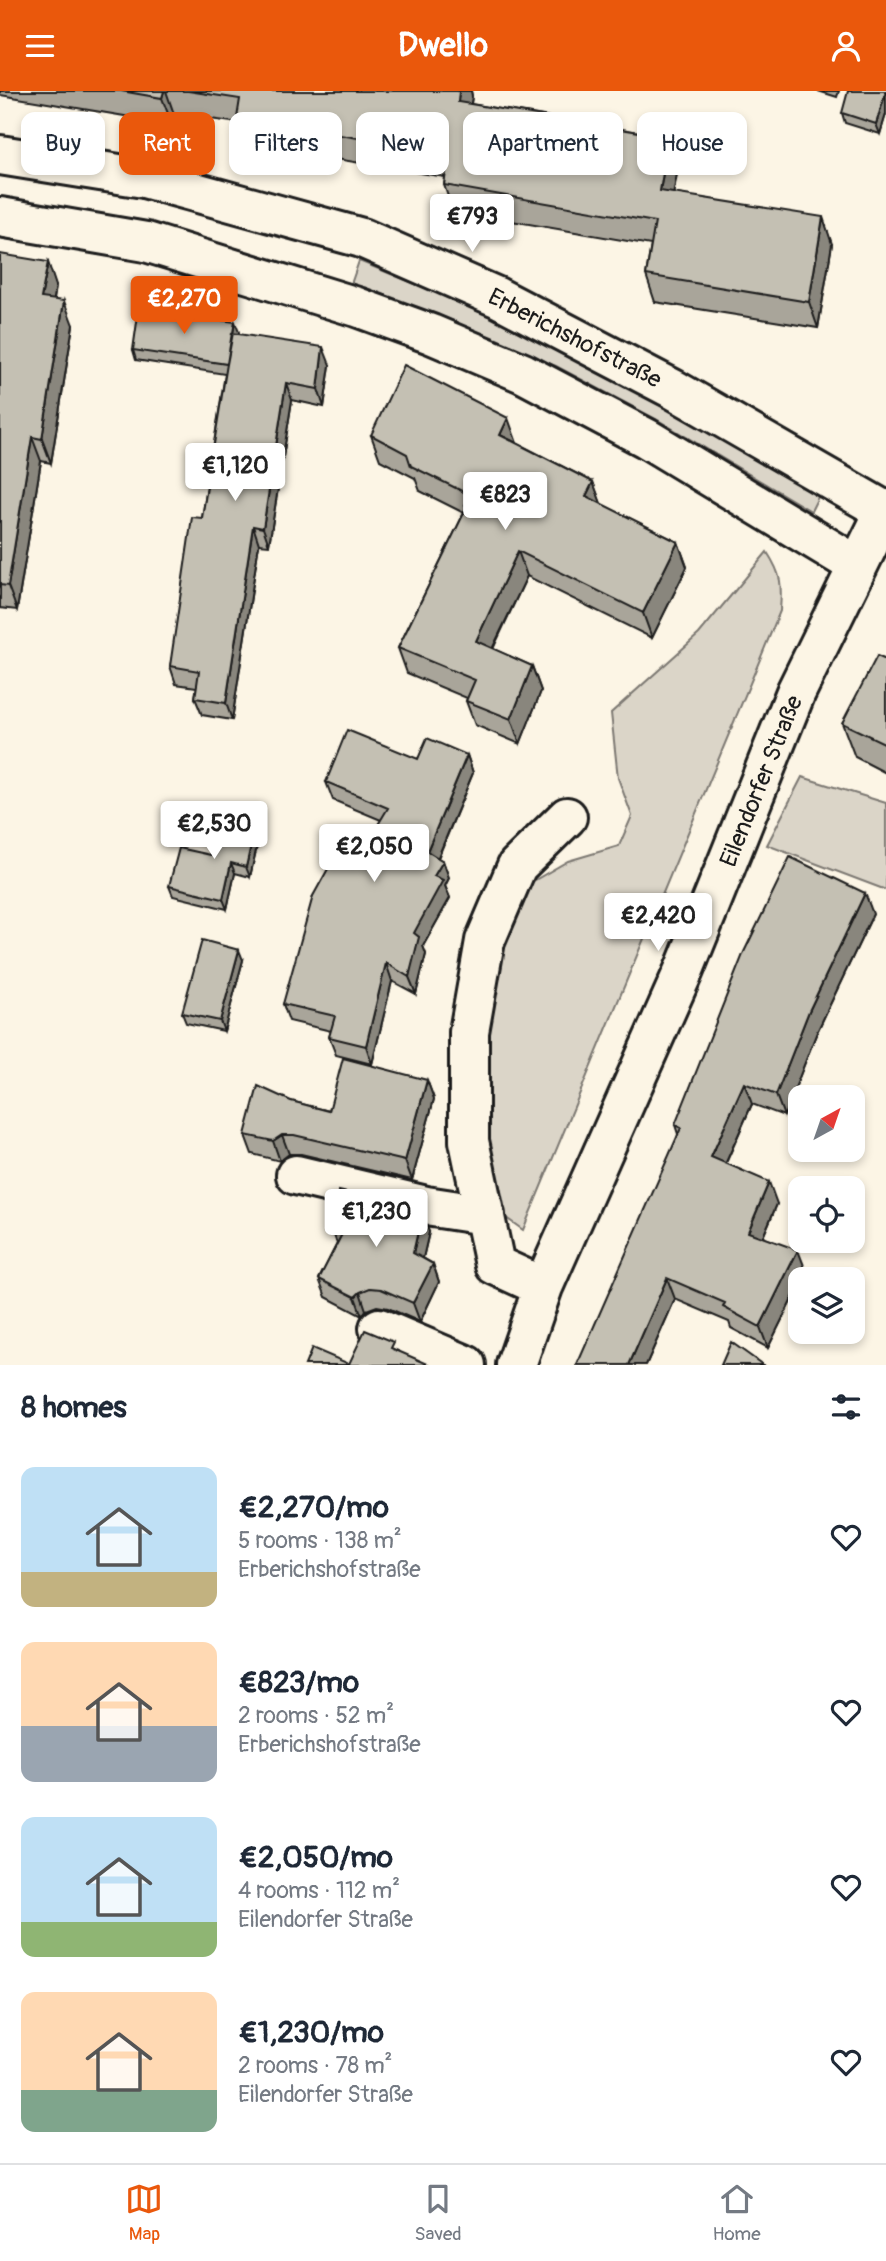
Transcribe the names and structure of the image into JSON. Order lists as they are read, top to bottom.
{
  "streets": {
    "street": ["Erberichshofstraße", "Eilendorfer Straße"]
  },
  "crossings": [
    ["Erberichshofstraße", "Eilendorfer Straße"]
  ],
  "north": "top right",
  "page": {
    "header": "Dwello",
    "chip": [
      "Buy",
      "Rent",
      "Filters",
      "New",
      "Apartment",
      "House"
    ],
    "price": [
      "€793",
      "€2,270",
      "€1,120",
      "€823",
      "€2,530",
      "€2,050",
      "€2,420",
      "€1,230"
    ],
    "heading": "8 homes",
    "list": [
      {
        "name": "€2,270/mo",
        "note": "5 rooms · 138 m² · Erberichshofstraße"
      },
      {
        "name": "€823/mo",
        "note": "2 rooms · 52 m² · Erberichshofstraße"
      },
      {
        "name": "€2,050/mo",
        "note": "4 rooms · 112 m² · Eilendorfer Straße"
      },
      {
        "name": "€1,230/mo",
        "note": "2 rooms · 78 m² · Eilendorfer Straße"
      }
    ],
    "tabs": ["Map", "Saved", "Home"]
  }
}
